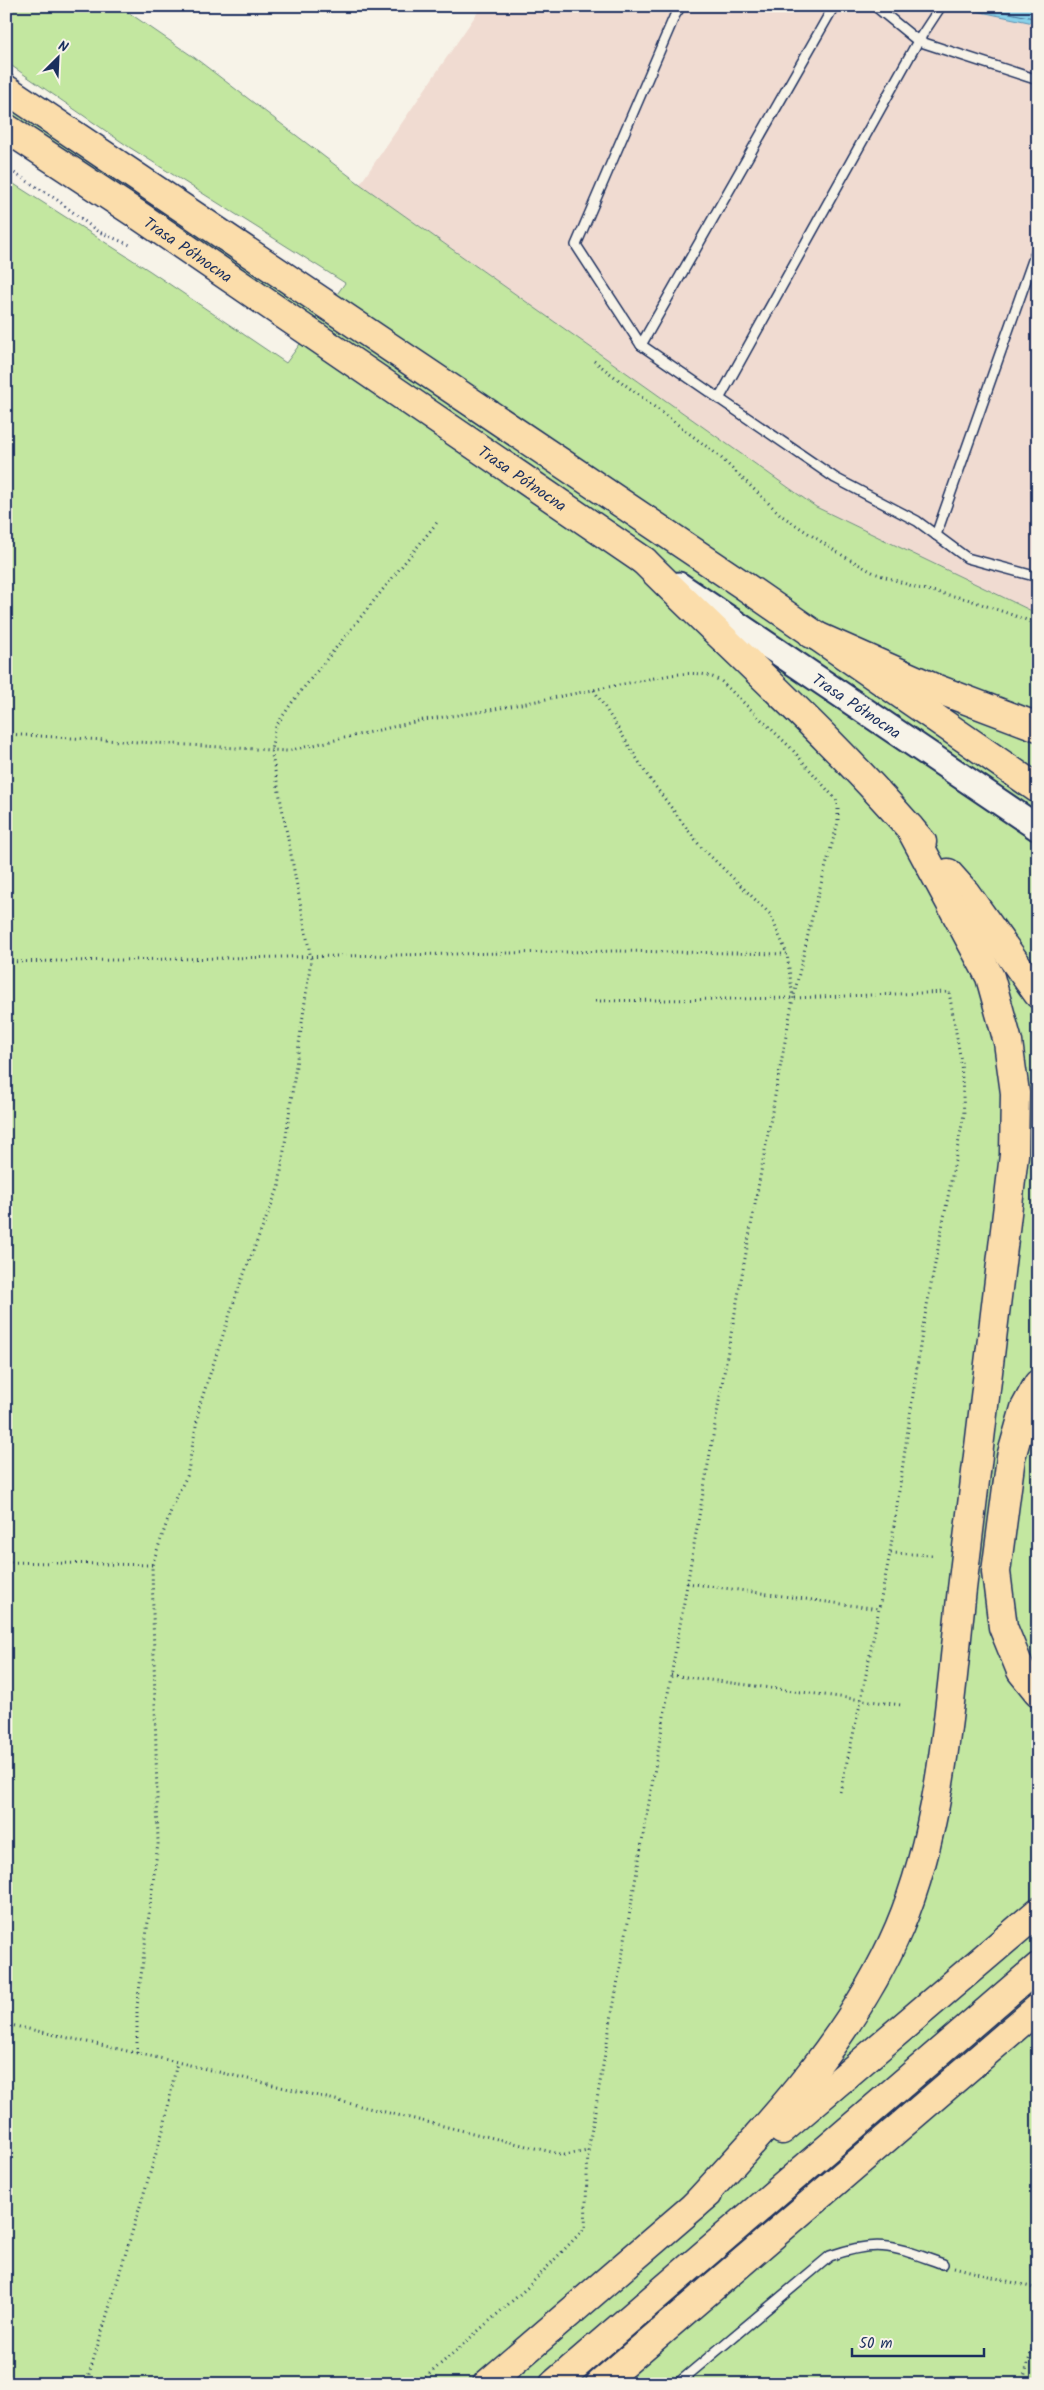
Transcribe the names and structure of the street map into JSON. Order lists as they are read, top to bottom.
{
  "streets": {
    "main road": ["Trasa Północna"]
  },
  "scale_bar": "50 m",
  "north": "top right"
}
